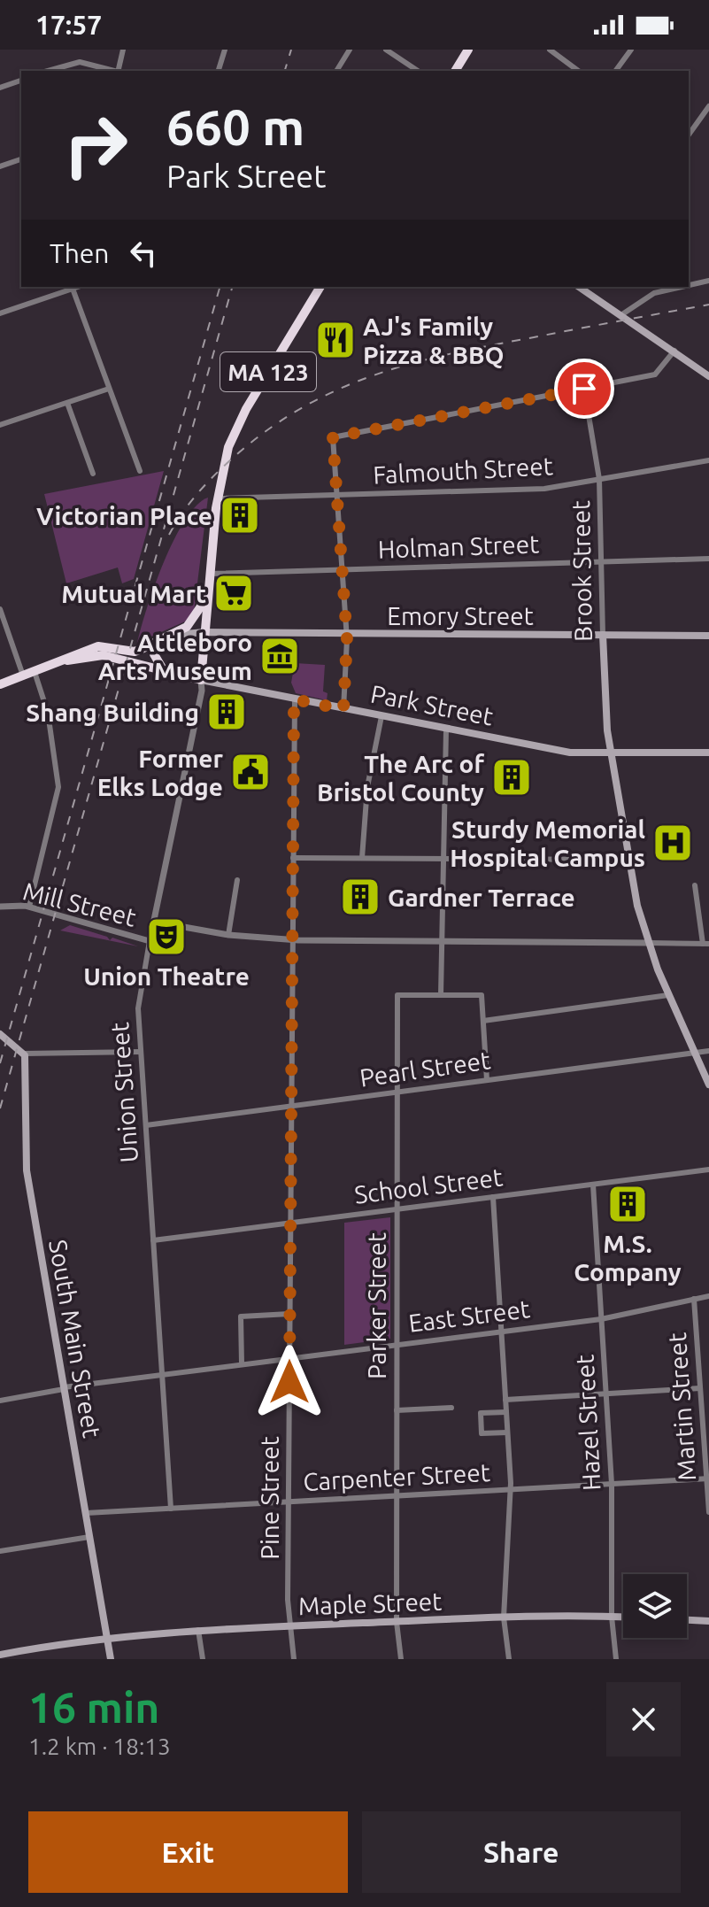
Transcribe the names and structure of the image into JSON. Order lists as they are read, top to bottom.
{
  "streets": {
    "highway": ["MA 123", "Park Street"],
    "main road": [
      "Brook Street",
      "Emory Street",
      "South Main Street",
      "Maple Street"
    ],
    "street": [
      "Falmouth Street",
      "Holman Street",
      "Mill Street",
      "Pearl Street",
      "Union Street",
      "School Street",
      "Parker Street",
      "East Street",
      "Martin Street",
      "Hazel Street",
      "Carpenter Street",
      "Pine Street"
    ]
  },
  "crossings": [
    ["MA 123", "Falmouth Street"],
    ["MA 123", "Holman Street"],
    ["MA 123", "Emory Street"],
    ["MA 123", "Park Street"],
    ["MA 123", "Union Street"],
    ["Falmouth Street", "Brook Street"],
    ["Holman Street", "Brook Street"],
    ["Brook Street", "Emory Street"],
    ["Brook Street", "Park Street"],
    ["Brook Street", "Pearl Street"],
    ["Emory Street", "Park Street"],
    ["Park Street", "Union Street"],
    ["Park Street", "Pine Street"],
    ["Mill Street", "Union Street"],
    ["Pearl Street", "Union Street"],
    ["Pearl Street", "Parker Street"],
    ["Pearl Street", "Pine Street"],
    ["Union Street", "School Street"],
    ["Union Street", "East Street"],
    ["Union Street", "Carpenter Street"],
    ["School Street", "Parker Street"],
    ["School Street", "Hazel Street"],
    ["School Street", "Pine Street"],
    ["Parker Street", "East Street"],
    ["Parker Street", "Carpenter Street"],
    ["Parker Street", "Maple Street"],
    ["East Street", "South Main Street"],
    ["East Street", "Martin Street"],
    ["East Street", "Hazel Street"],
    ["East Street", "Pine Street"],
    ["South Main Street", "Carpenter Street"],
    ["South Main Street", "Maple Street"],
    ["Martin Street", "Carpenter Street"],
    ["Hazel Street", "Carpenter Street"],
    ["Hazel Street", "Maple Street"],
    ["Carpenter Street", "Pine Street"],
    ["Pine Street", "Maple Street"]
  ],
  "places": {
    "restaurant": ["AJ's Family Pizza & BBQ"],
    "building": [
      "Victorian Place",
      "Shang Building",
      "The Arc of Bristol County",
      "Gardner Terrace",
      "M.S. Company"
    ],
    "supermarket": ["Mutual Mart"],
    "museum": ["Attleboro Arts Museum"],
    "public building": ["Former Elks Lodge"],
    "hospital": ["Sturdy Memorial Hospital Campus"],
    "theatre": ["Union Theatre"]
  },
  "page": {
    "status": "17:57",
    "turn": ["660 m", "Park Street"],
    "then": "Then",
    "heading": ["16 min", "1.2 km · 18:13"],
    "buttons": ["Exit", "Share"]
  }
}
